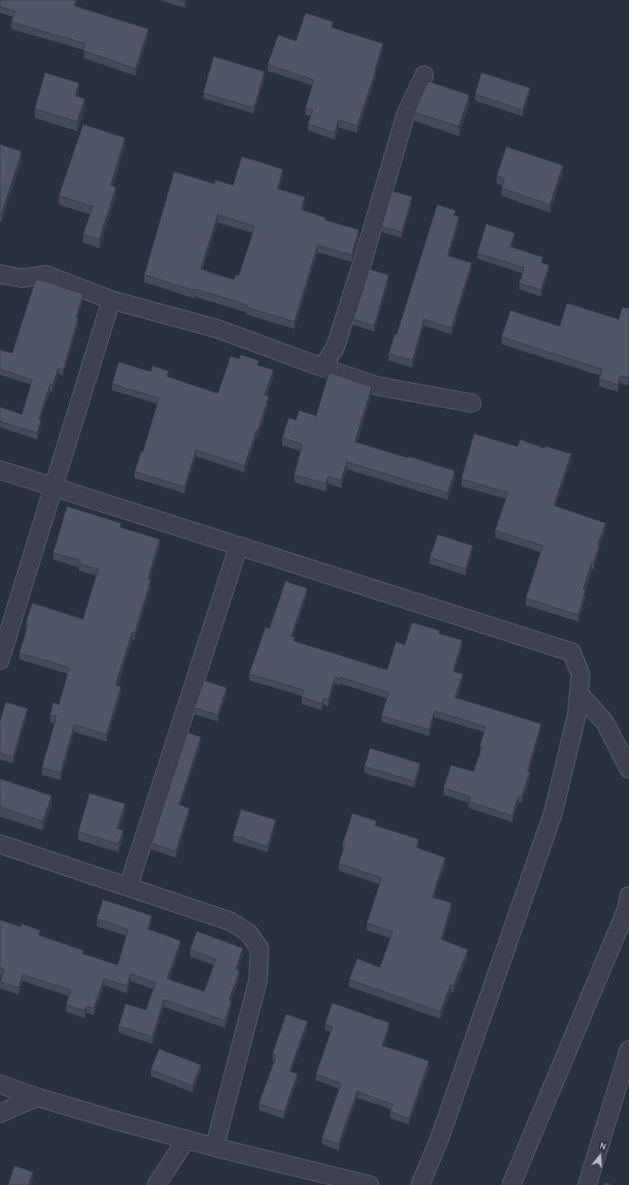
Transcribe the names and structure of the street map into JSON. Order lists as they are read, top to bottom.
{
  "north": "top"
}
